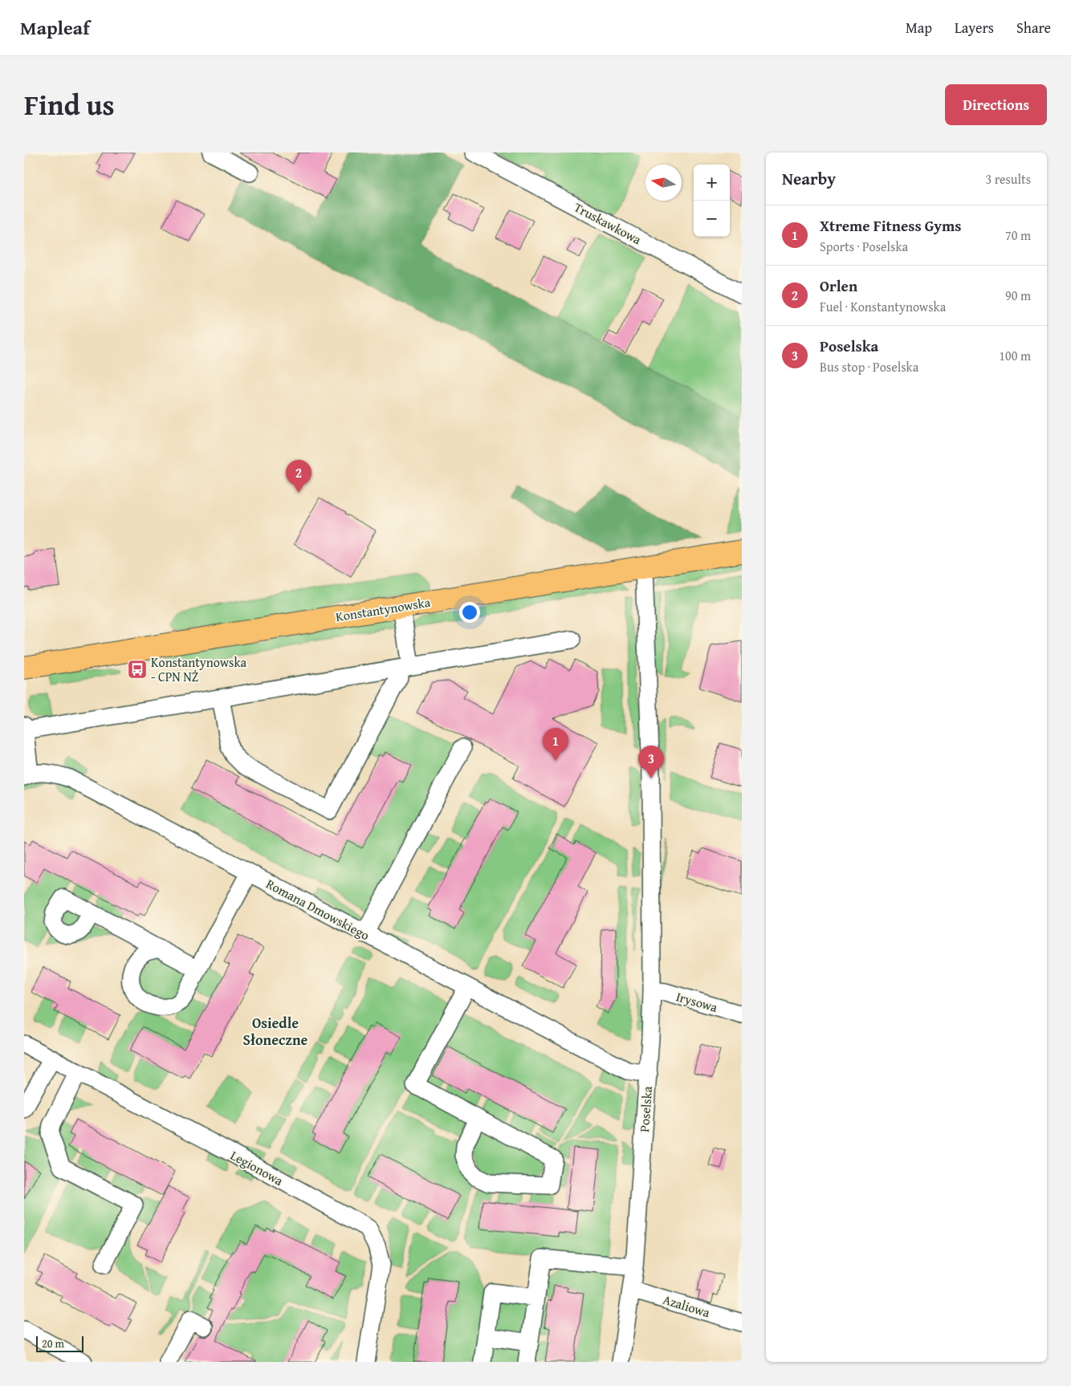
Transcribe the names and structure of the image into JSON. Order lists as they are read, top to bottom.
{
  "streets": {
    "main road": ["Konstantynowska"],
    "street": [
      "Truskawkowa",
      "Romana Dmowskiego",
      "Irysowa",
      "Poselska",
      "Legionowa",
      "Azaliowa"
    ]
  },
  "crossings": [
    ["Konstantynowska", "Poselska"],
    ["Romana Dmowskiego", "Poselska"],
    ["Irysowa", "Poselska"],
    ["Poselska", "Azaliowa"]
  ],
  "districts": ["Osiedle Słoneczne"],
  "places": {
    "bus stop": ["Konstantynowska - CPN NŻ"]
  },
  "scale_bar": "20 m",
  "north": "left",
  "page": {
    "header": "Mapleaf",
    "nav": ["Map", "Layers", "Share"],
    "title": "Find us",
    "buttons": "Directions",
    "heading": ["Nearby", "3 results"],
    "map_buttons": ["+", "−"],
    "list": [
      {
        "mark": "1",
        "name": "Xtreme Fitness Gyms",
        "note": "Sports · Poselska",
        "value": "70 m"
      },
      {
        "mark": "2",
        "name": "Orlen",
        "note": "Fuel · Konstantynowska",
        "value": "90 m"
      },
      {
        "mark": "3",
        "name": "Poselska",
        "note": "Bus stop · Poselska",
        "value": "100 m"
      }
    ],
    "pins": ["2", "1", "3"],
    "scale": "20 m"
  }
}
